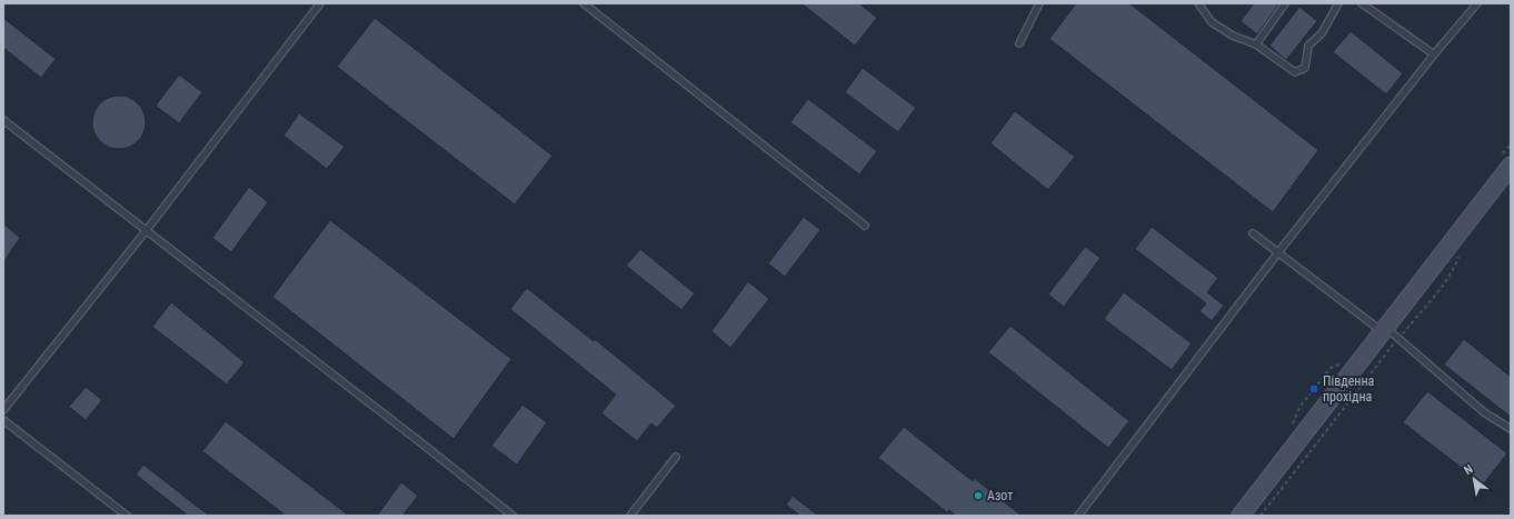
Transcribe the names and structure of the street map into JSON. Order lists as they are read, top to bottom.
{
  "places": {
    "transit": ["Південна прохідна"],
    "other": ["Азот"]
  },
  "north": "top left"
}
